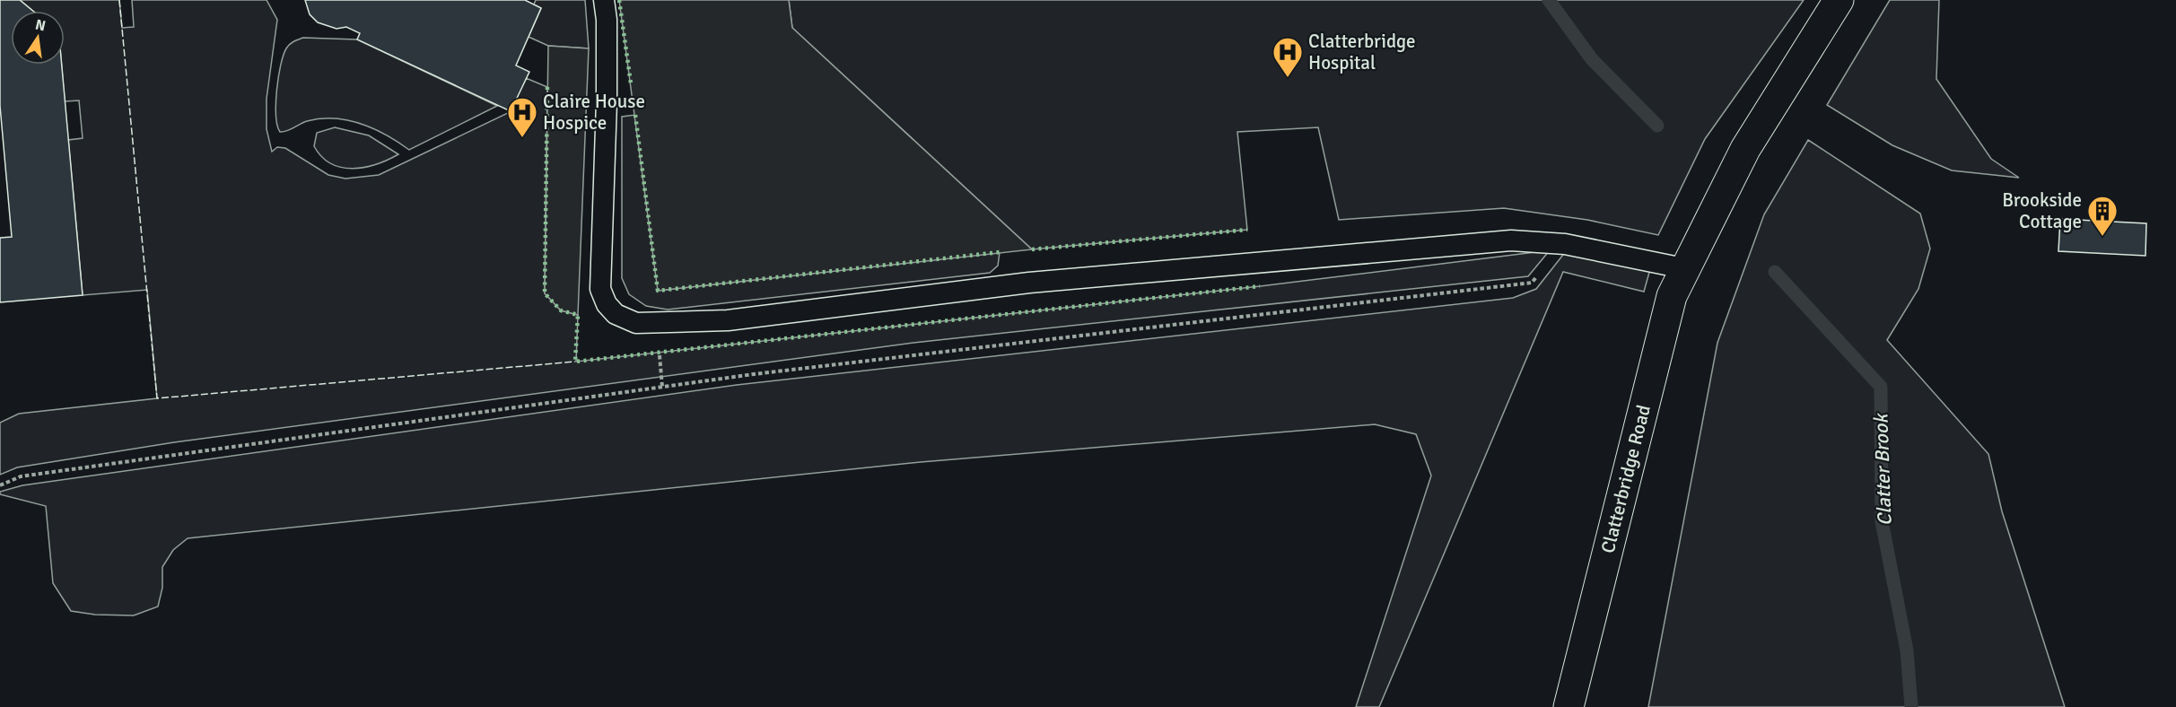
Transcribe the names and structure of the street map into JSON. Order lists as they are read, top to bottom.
{
  "streets": {
    "main road": ["Clatterbridge Road"]
  },
  "water": ["Clatter Brook"],
  "places": {
    "hospital": ["Clatterbridge Hospital", "Claire House Hospice"],
    "building": ["Brookside Cottage"]
  },
  "north": "top"
}
